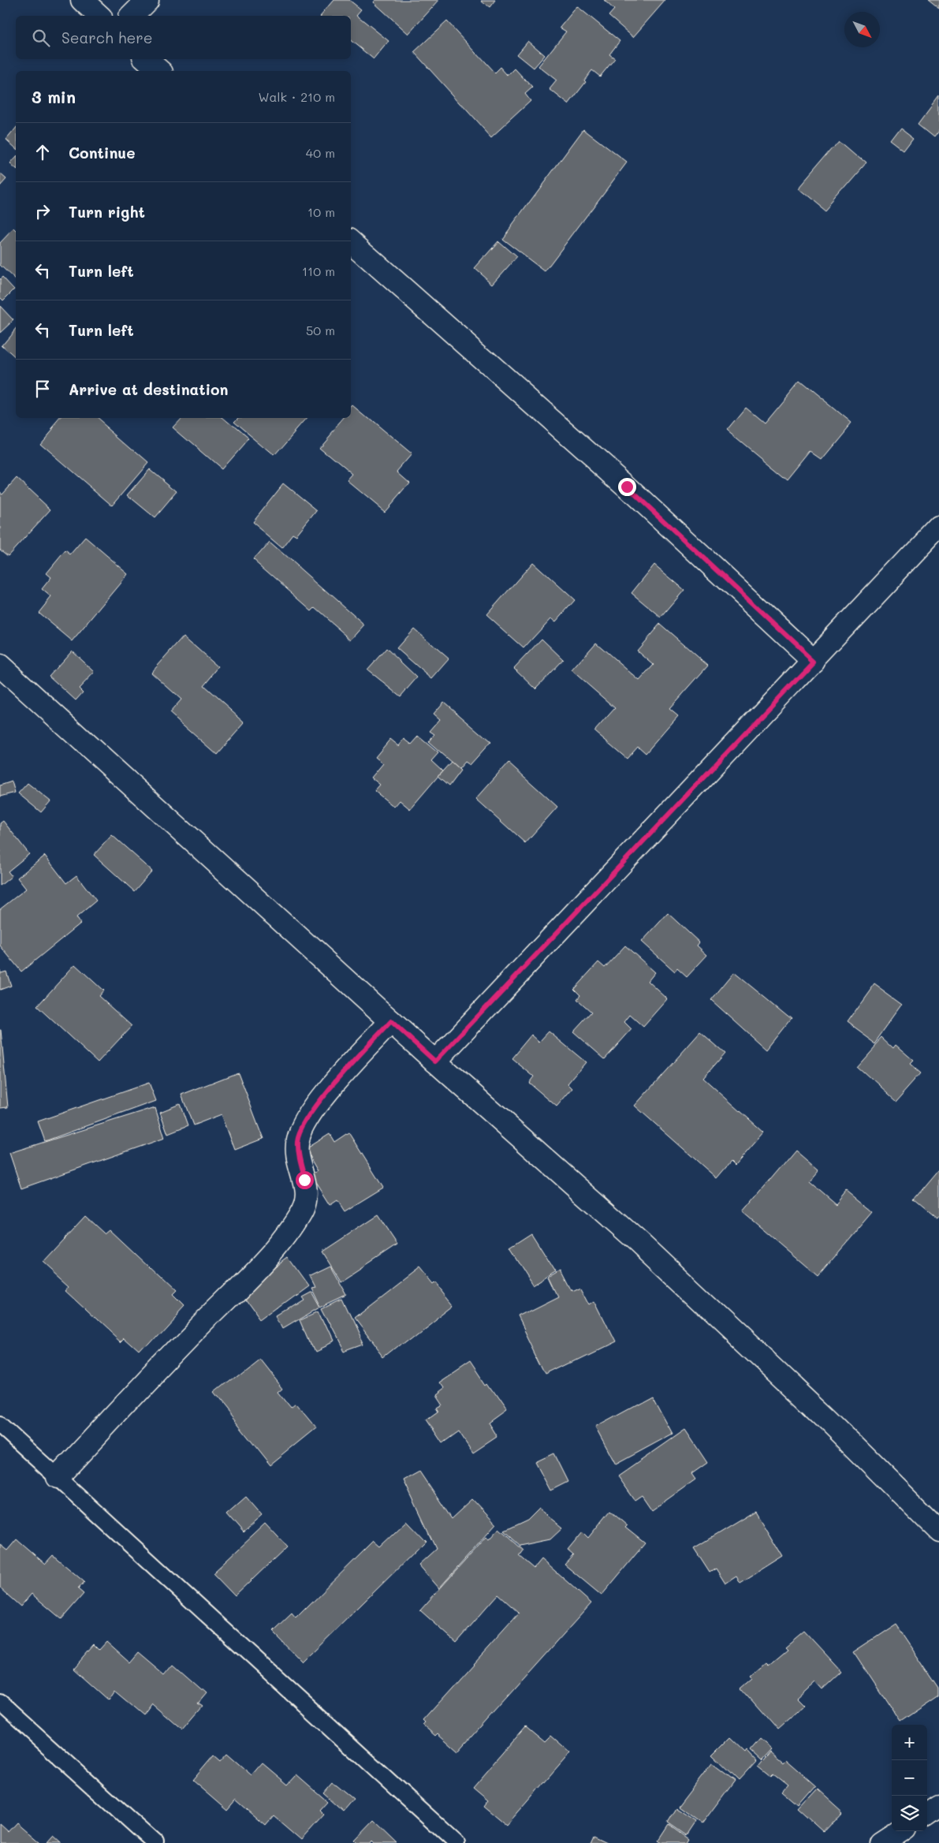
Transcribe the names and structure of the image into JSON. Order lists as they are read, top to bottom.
{
  "north": "bottom right",
  "page": {
    "search": "Search here",
    "heading": ["3 min", "Walk · 210 m"],
    "list": [
      ["Continue", "40 m"],
      ["Turn right", "10 m"],
      ["Turn left", "110 m"],
      ["Turn left", "50 m"],
      "Arrive at destination"
    ],
    "map_buttons": ["+", "−"]
  }
}
